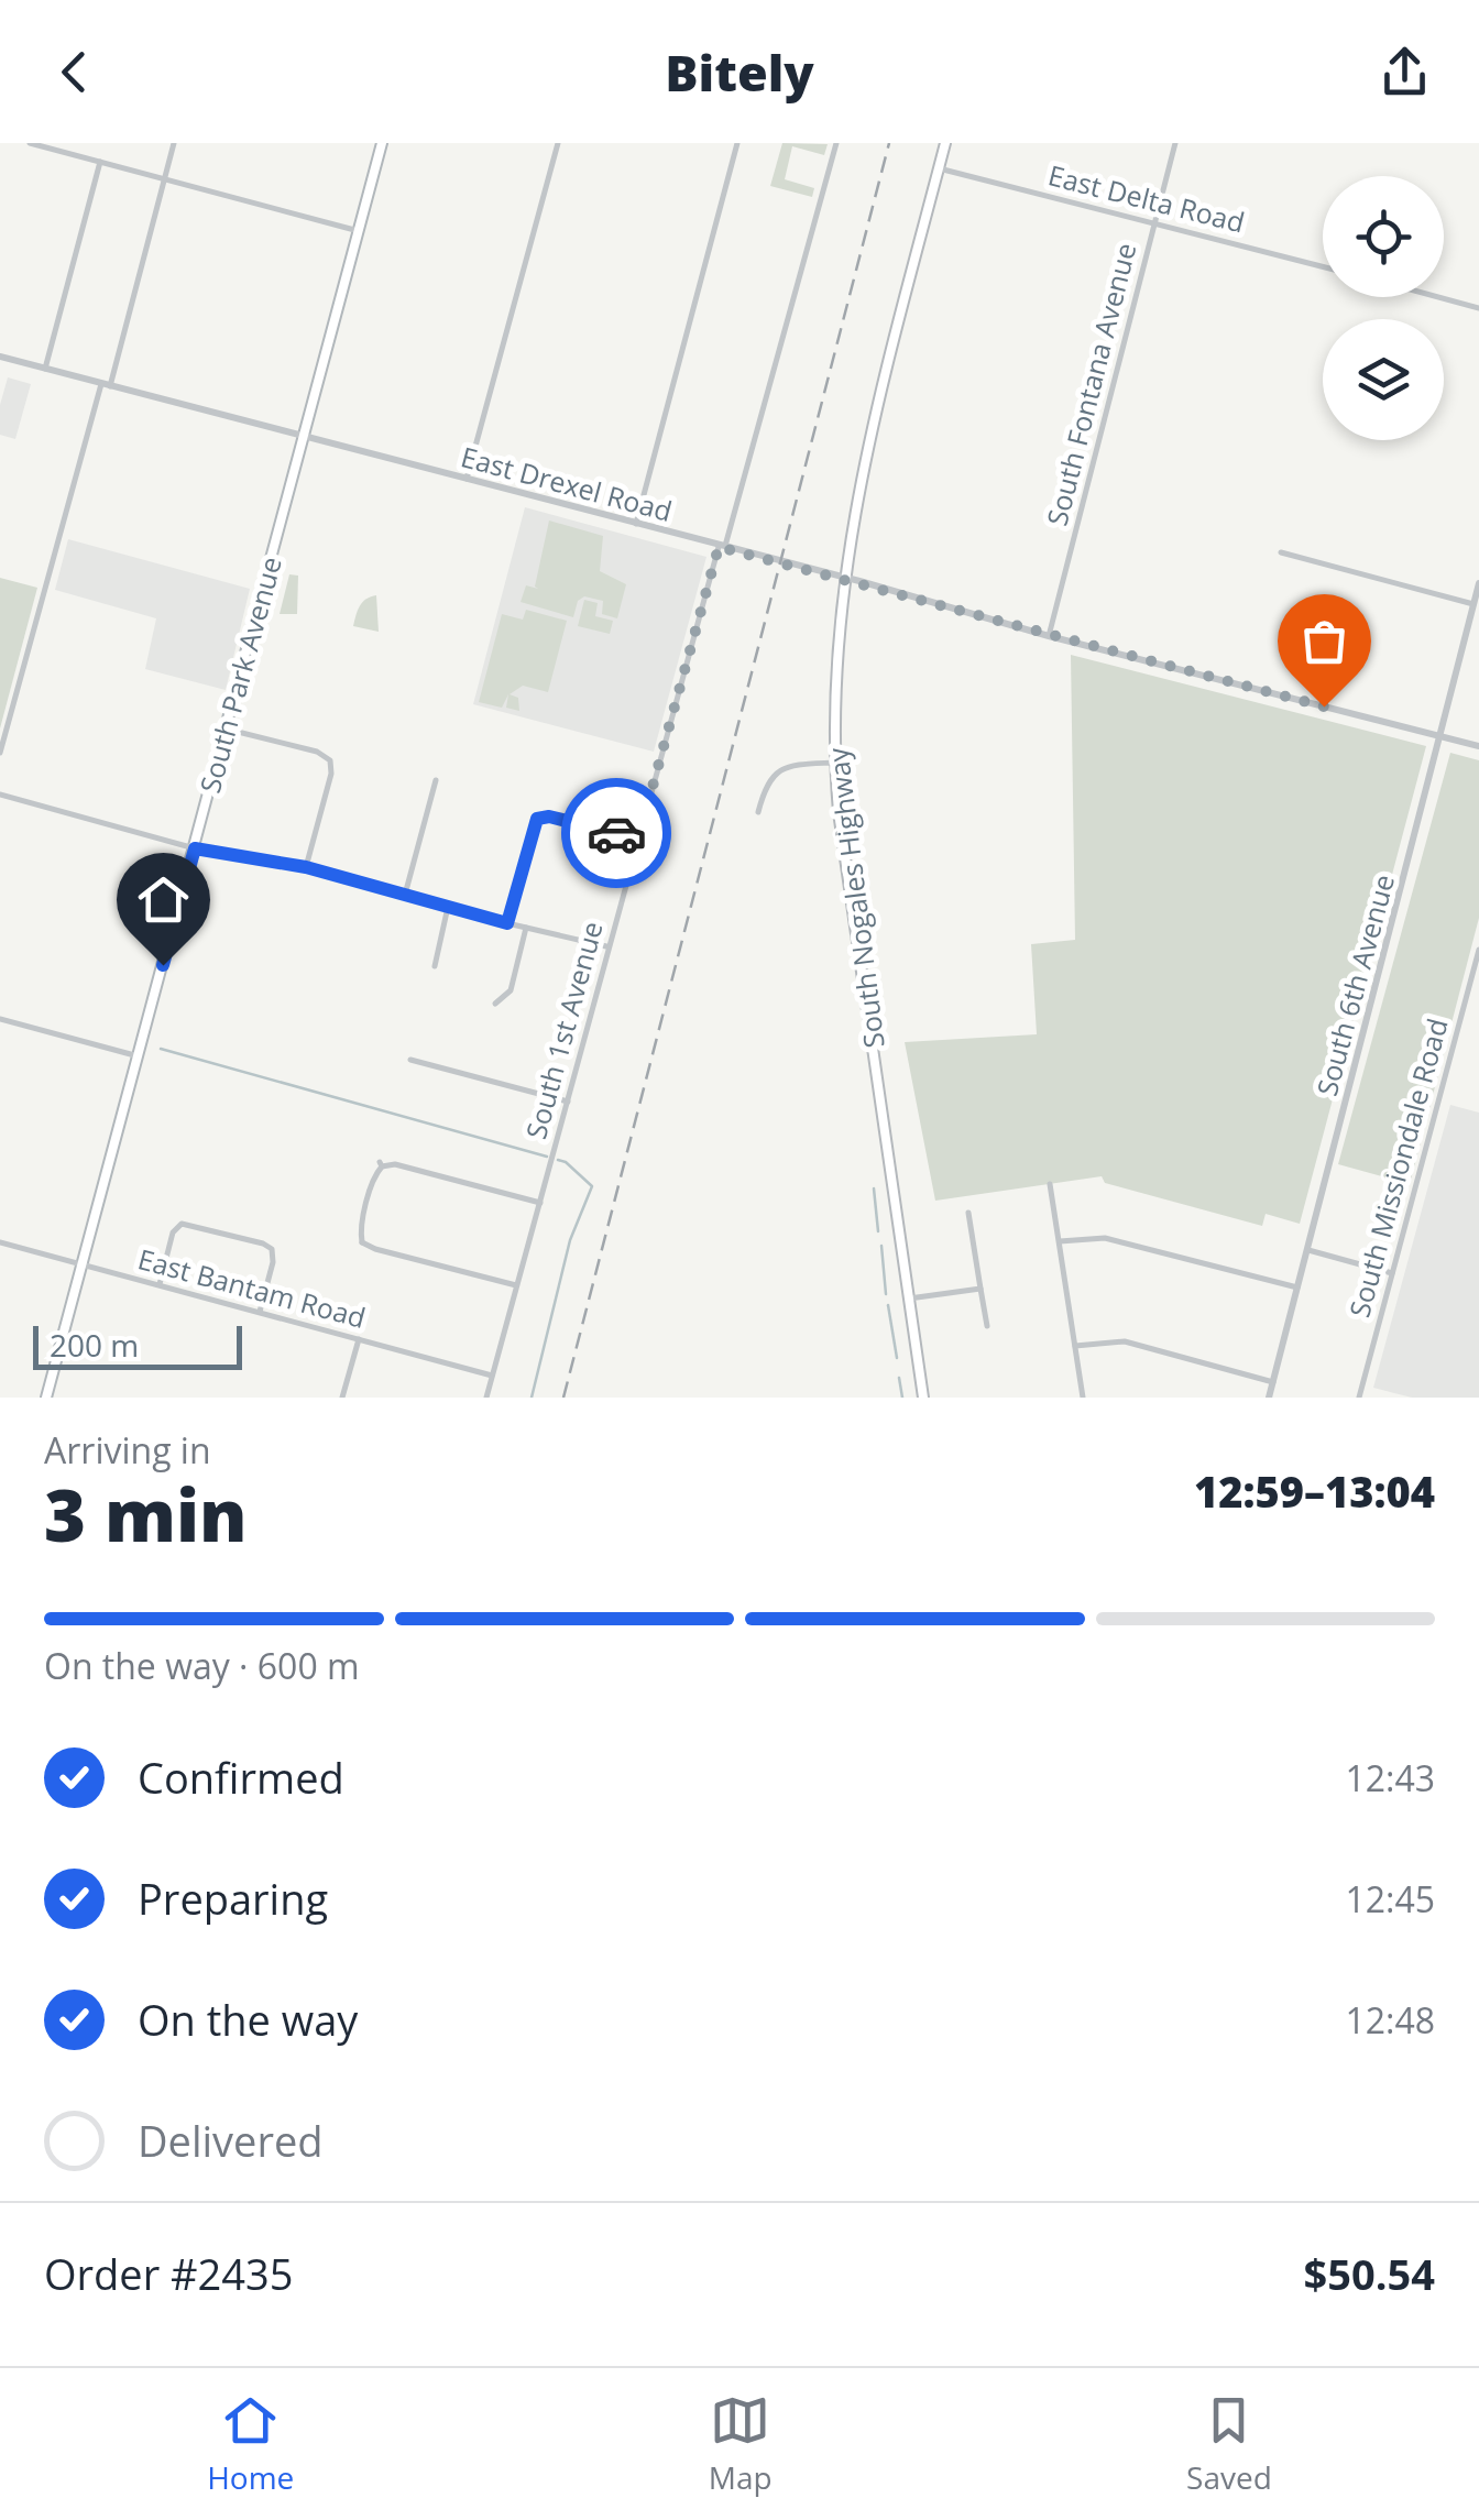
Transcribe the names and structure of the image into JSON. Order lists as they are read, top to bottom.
{
  "streets": {
    "main road": ["South Park Avenue", "South Nogales Highway"],
    "street": [
      "East Delta Road",
      "South Fontana Avenue",
      "East Drexel Road",
      "South 6th Avenue",
      "South 1st Avenue",
      "South Missiondale Road",
      "East Bantam Road"
    ]
  },
  "crossings": [
    ["East Delta Road", "South Fontana Avenue"],
    ["East Delta Road", "South Nogales Highway"],
    ["South Fontana Avenue", "East Drexel Road"],
    ["East Drexel Road", "South Park Avenue"],
    ["East Drexel Road", "South Nogales Highway"],
    ["East Drexel Road", "South 6th Avenue"],
    ["East Drexel Road", "South 1st Avenue"],
    ["South Park Avenue", "East Bantam Road"],
    ["South 1st Avenue", "East Bantam Road"]
  ],
  "scale_bar": "200 m",
  "page": {
    "header": "Bitely",
    "scale": "200 m",
    "heading": ["3 min", "Arriving in", "12:59–13:04"],
    "panel": ["Order #2435", "$50.54"],
    "bar": "On the way · 600 m",
    "list": [
      ["Confirmed", "12:43"],
      ["Preparing", "12:45"],
      ["On the way", "12:48"],
      "Delivered"
    ],
    "tabs": ["Home", "Map", "Saved"]
  }
}
